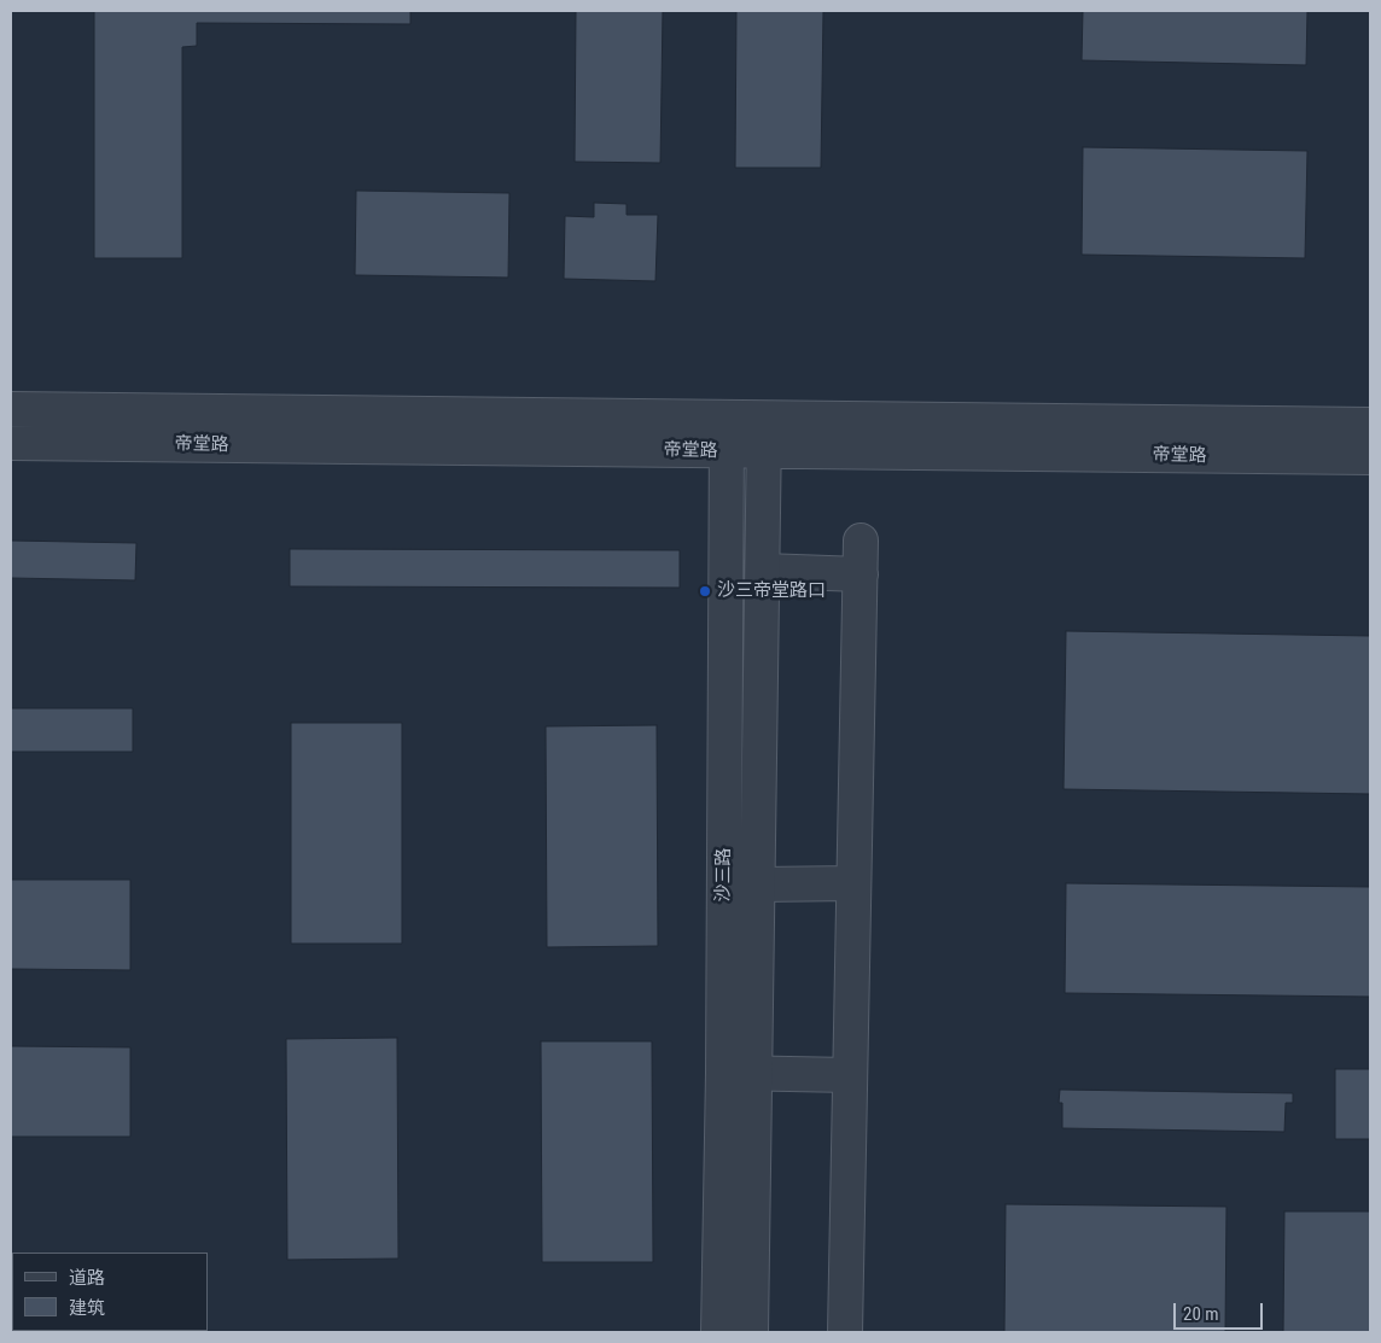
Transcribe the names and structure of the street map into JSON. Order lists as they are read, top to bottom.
{
  "streets": {
    "street": ["帝堂路", "沙三路"]
  },
  "crossings": [
    ["帝堂路", "沙三路"]
  ],
  "places": ["沙三帝堂路口"],
  "legend": ["道路", "建筑"],
  "scale_bar": "20 m"
}
